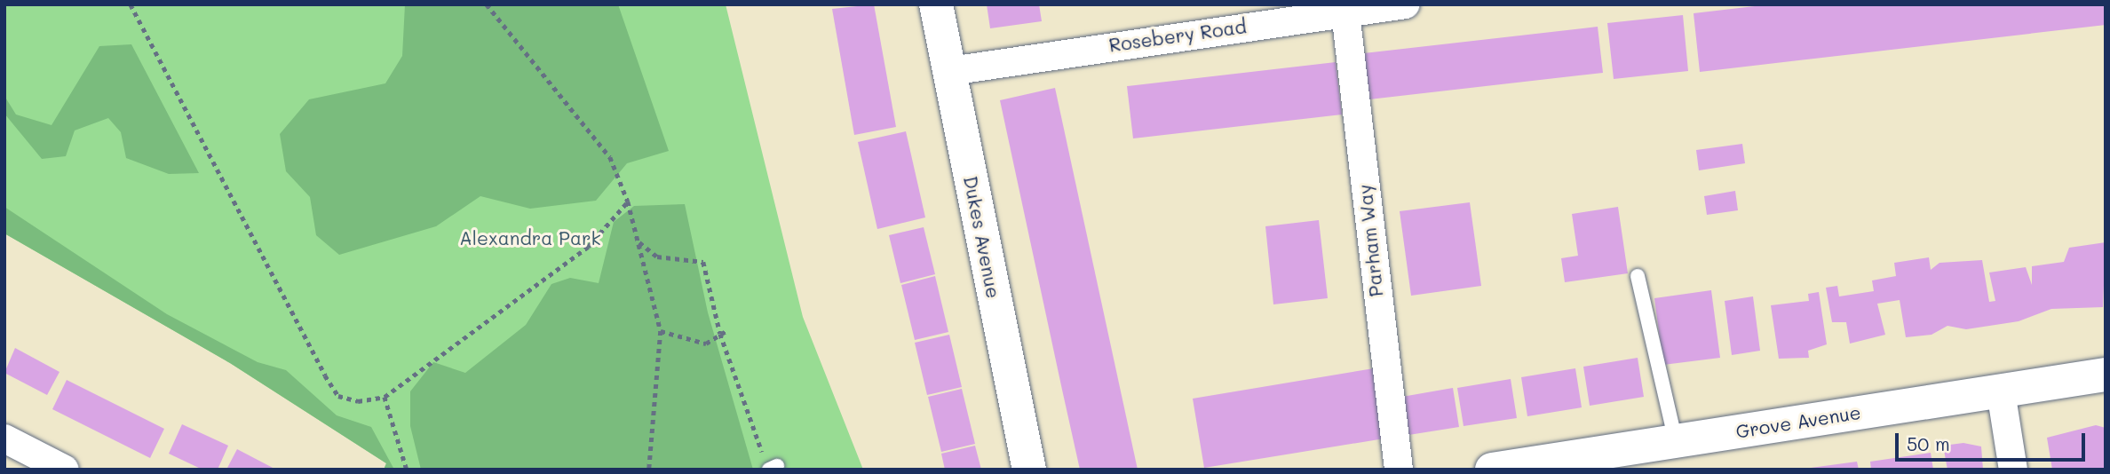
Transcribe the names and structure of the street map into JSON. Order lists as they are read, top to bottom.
{
  "streets": {
    "street": [
      "Rosebery Road",
      "Dukes Avenue",
      "Parham Way",
      "Grove Avenue"
    ]
  },
  "crossings": [
    ["Rosebery Road", "Dukes Avenue"],
    ["Rosebery Road", "Parham Way"]
  ],
  "parks": ["Alexandra Park"],
  "scale_bar": "50 m"
}
